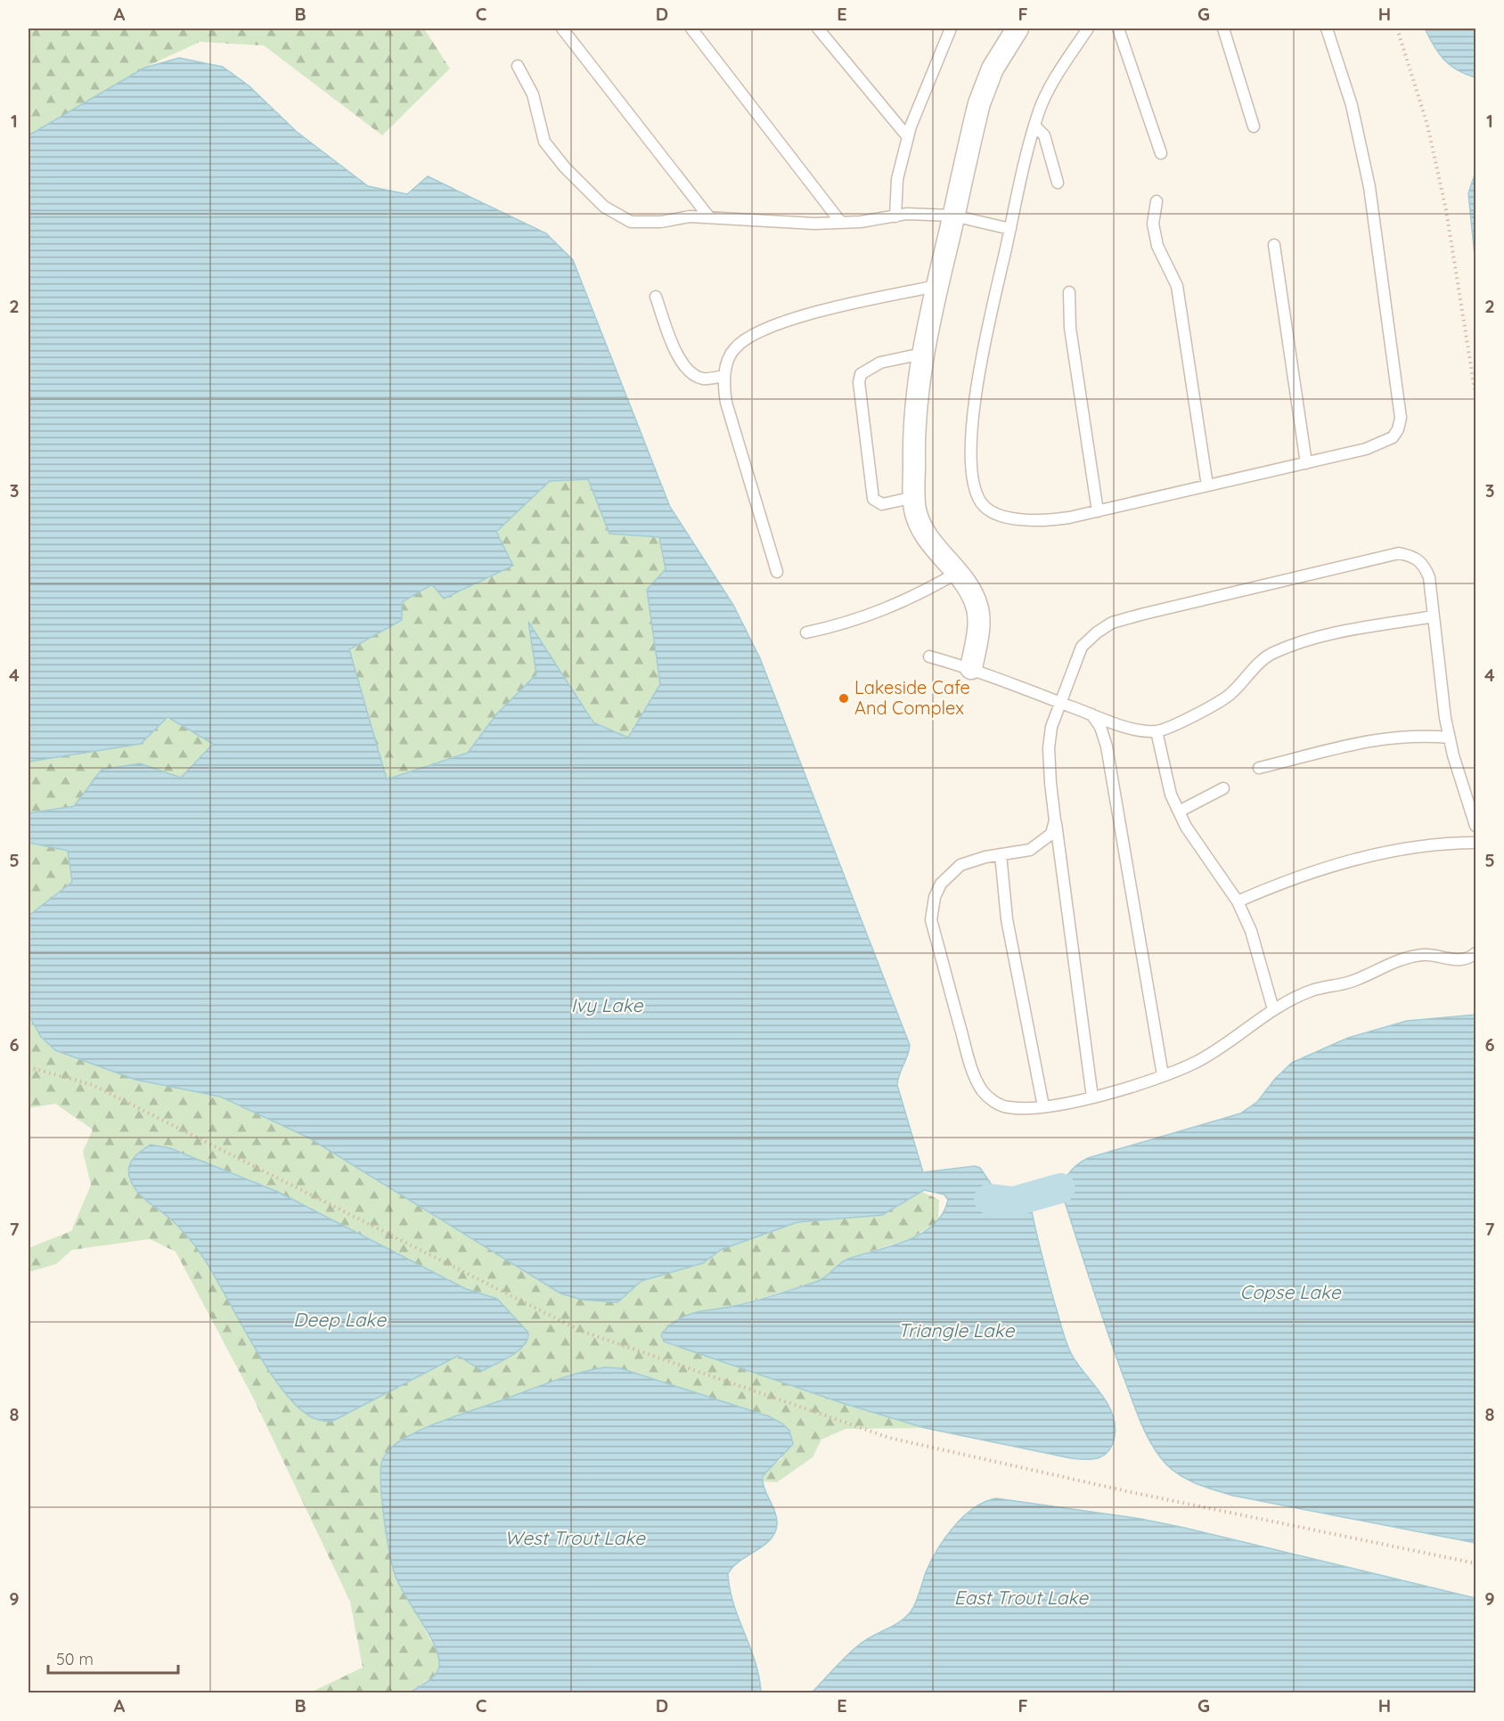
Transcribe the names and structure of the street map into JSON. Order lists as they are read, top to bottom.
{
  "water": [
    "Ivy Lake",
    "Copse Lake",
    "Deep Lake",
    "Triangle Lake",
    "West Trout Lake",
    "East Trout Lake"
  ],
  "places": ["Lakeside Cafe And Complex"],
  "scale_bar": "50 m",
  "grid": {
    "columns": [
      "A",
      "B",
      "C",
      "D",
      "E",
      "F",
      "G",
      "H"
    ],
    "rows": [
      "1",
      "2",
      "3",
      "4",
      "5",
      "6",
      "7",
      "8",
      "9"
    ]
  }
}
